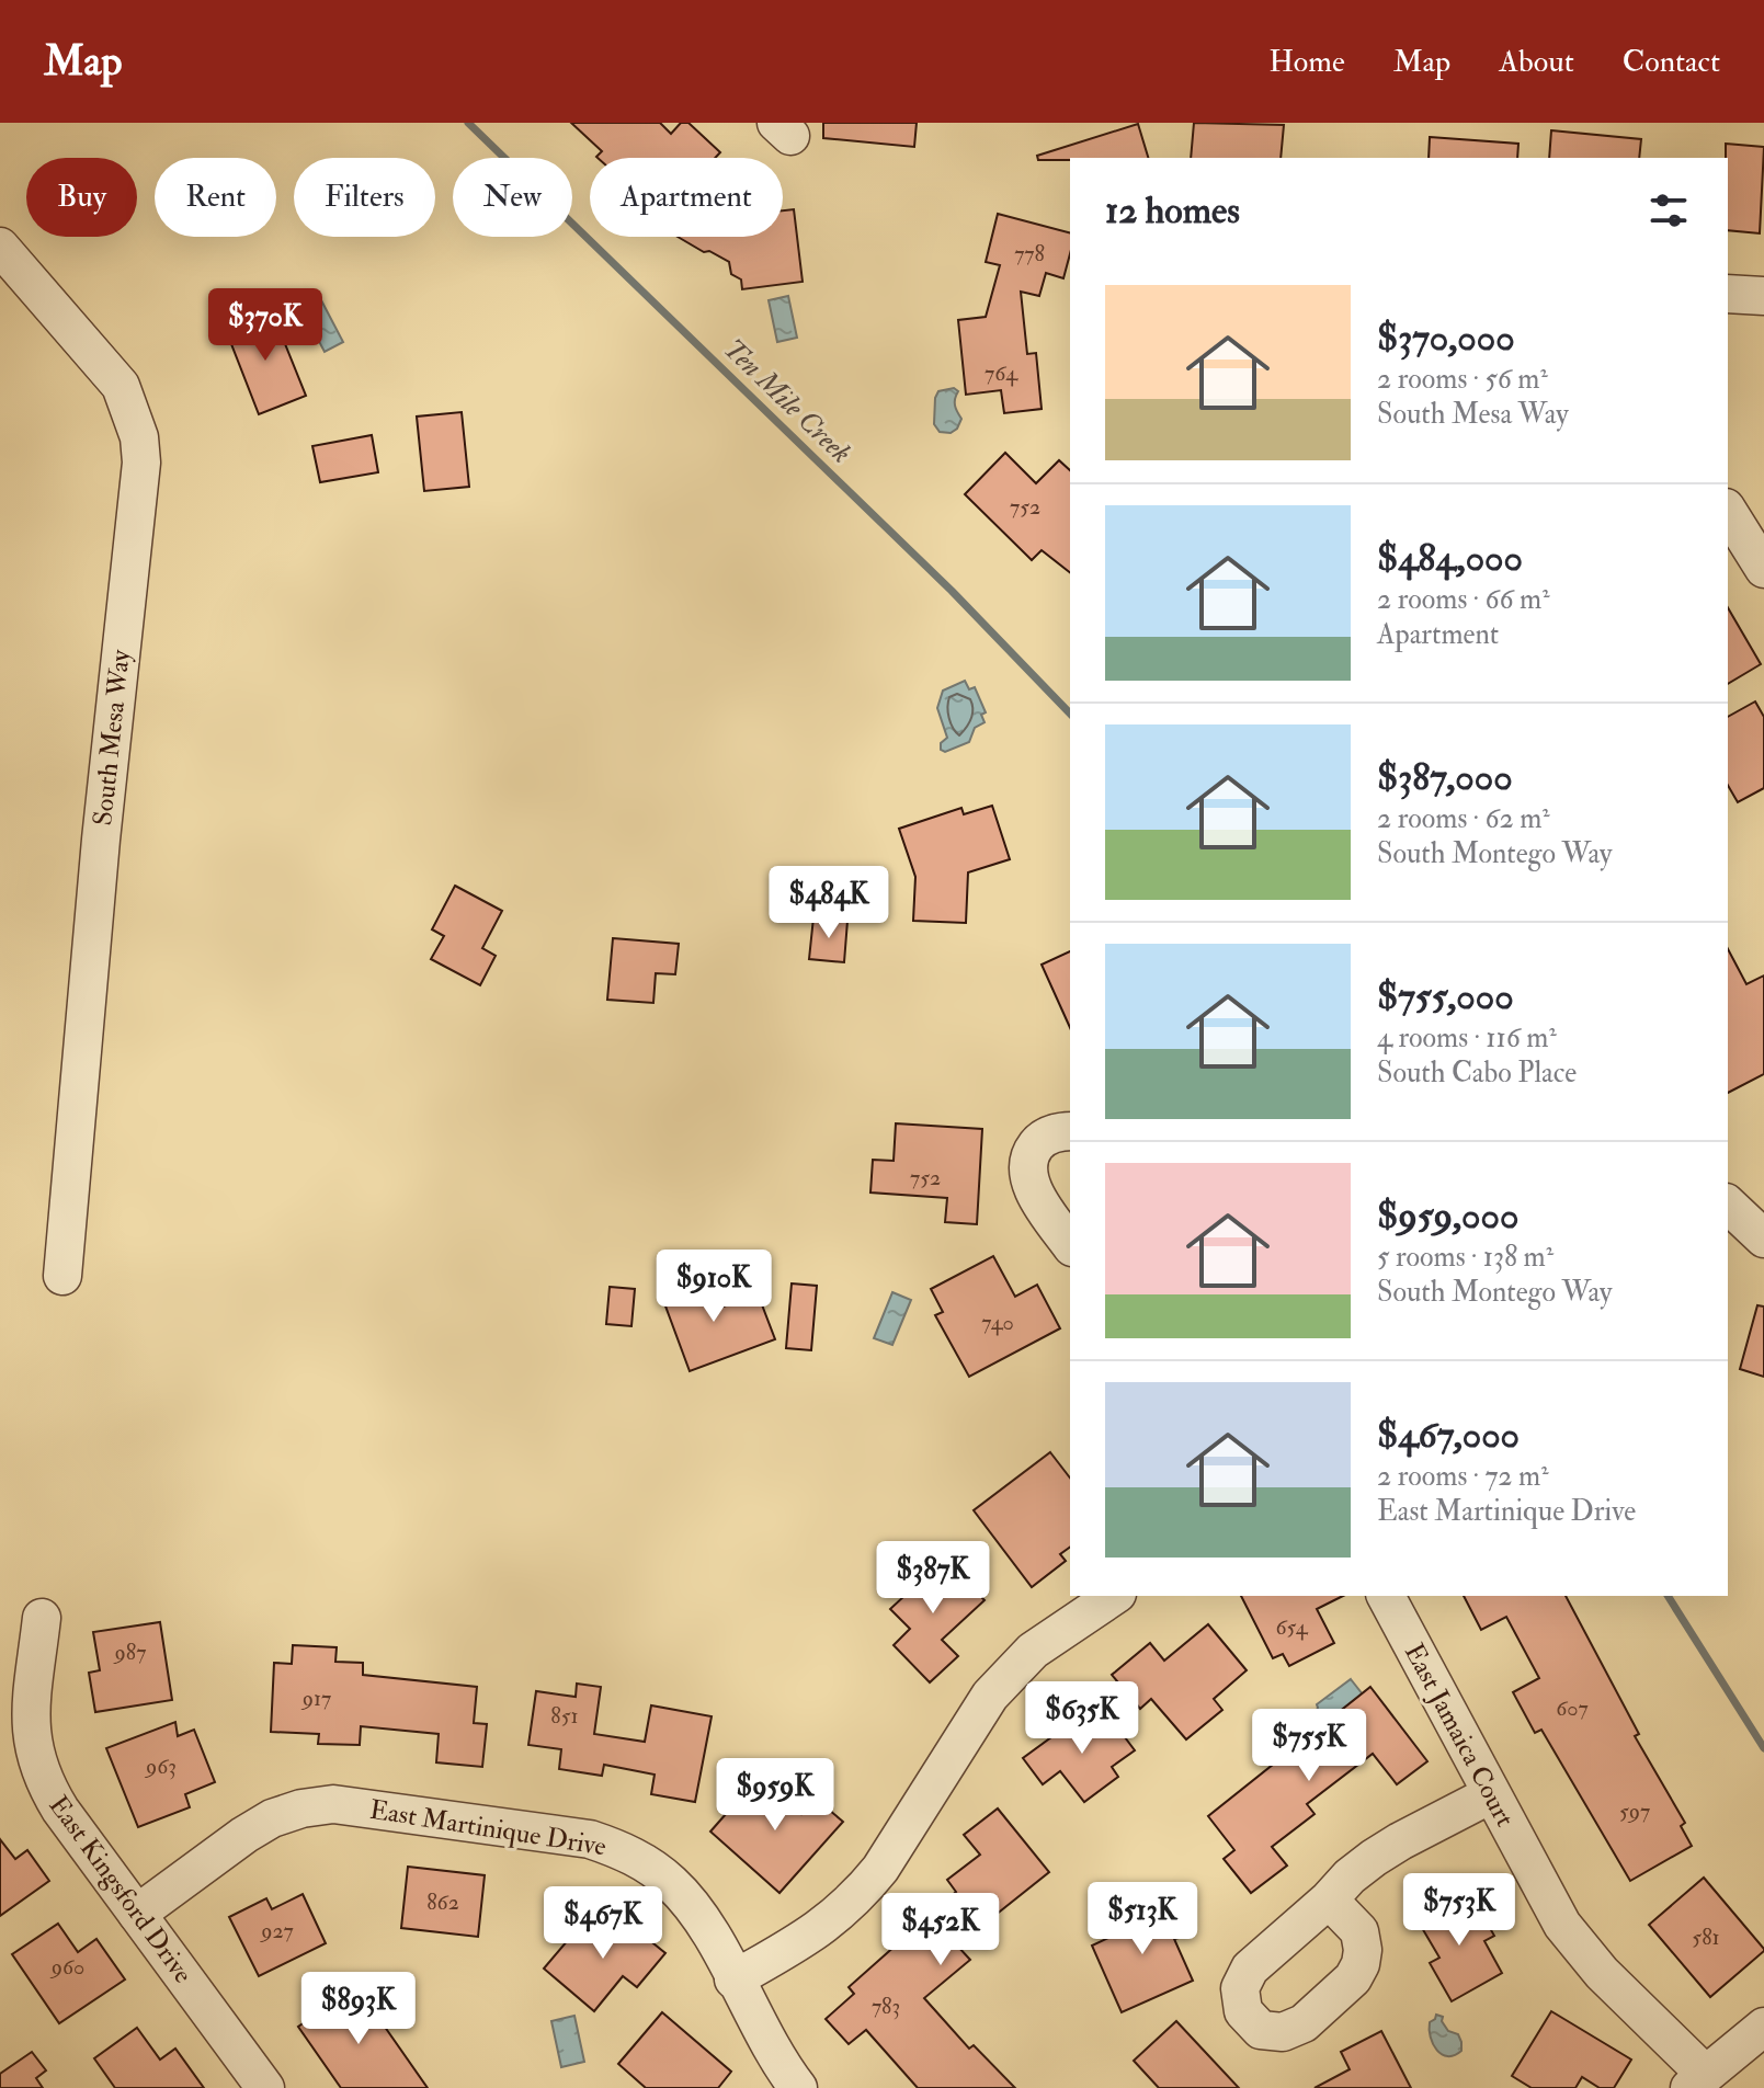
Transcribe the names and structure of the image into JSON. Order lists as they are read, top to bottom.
{
  "streets": {
    "street": [
      "South Mesa Way",
      "East Jamaica Court",
      "East Martinique Drive",
      "East Kingsford Drive"
    ]
  },
  "crossings": [
    ["East Martinique Drive", "East Kingsford Drive"]
  ],
  "water": ["Ten Mile Creek"],
  "house_numbers": [
    "778",
    "764",
    "752",
    "752",
    "740",
    "654",
    "987",
    "917",
    "607",
    "851",
    "963",
    "597",
    "862",
    "927",
    "581",
    "960",
    "783"
  ],
  "page": {
    "header": "Map",
    "nav": [
      "Home",
      "Map",
      "About",
      "Contact"
    ],
    "chip": [
      "Buy",
      "Rent",
      "Filters",
      "New",
      "Apartment"
    ],
    "heading": "12 homes",
    "list": [
      {
        "name": "$370,000",
        "note": "2 rooms · 56 m² · South Mesa Way"
      },
      {
        "name": "$484,000",
        "note": "2 rooms · 66 m² · Apartment"
      },
      {
        "name": "$387,000",
        "note": "2 rooms · 62 m² · South Montego Way"
      },
      {
        "name": "$755,000",
        "note": "4 rooms · 116 m² · South Cabo Place"
      },
      {
        "name": "$959,000",
        "note": "5 rooms · 138 m² · South Montego Way"
      },
      {
        "name": "$467,000",
        "note": "2 rooms · 72 m² · East Martinique Drive"
      }
    ],
    "price": [
      "$370K",
      "$484K",
      "$910K",
      "$387K",
      "$635K",
      "$755K",
      "$959K",
      "$753K",
      "$513K",
      "$467K",
      "$452K",
      "$893K"
    ]
  }
}
